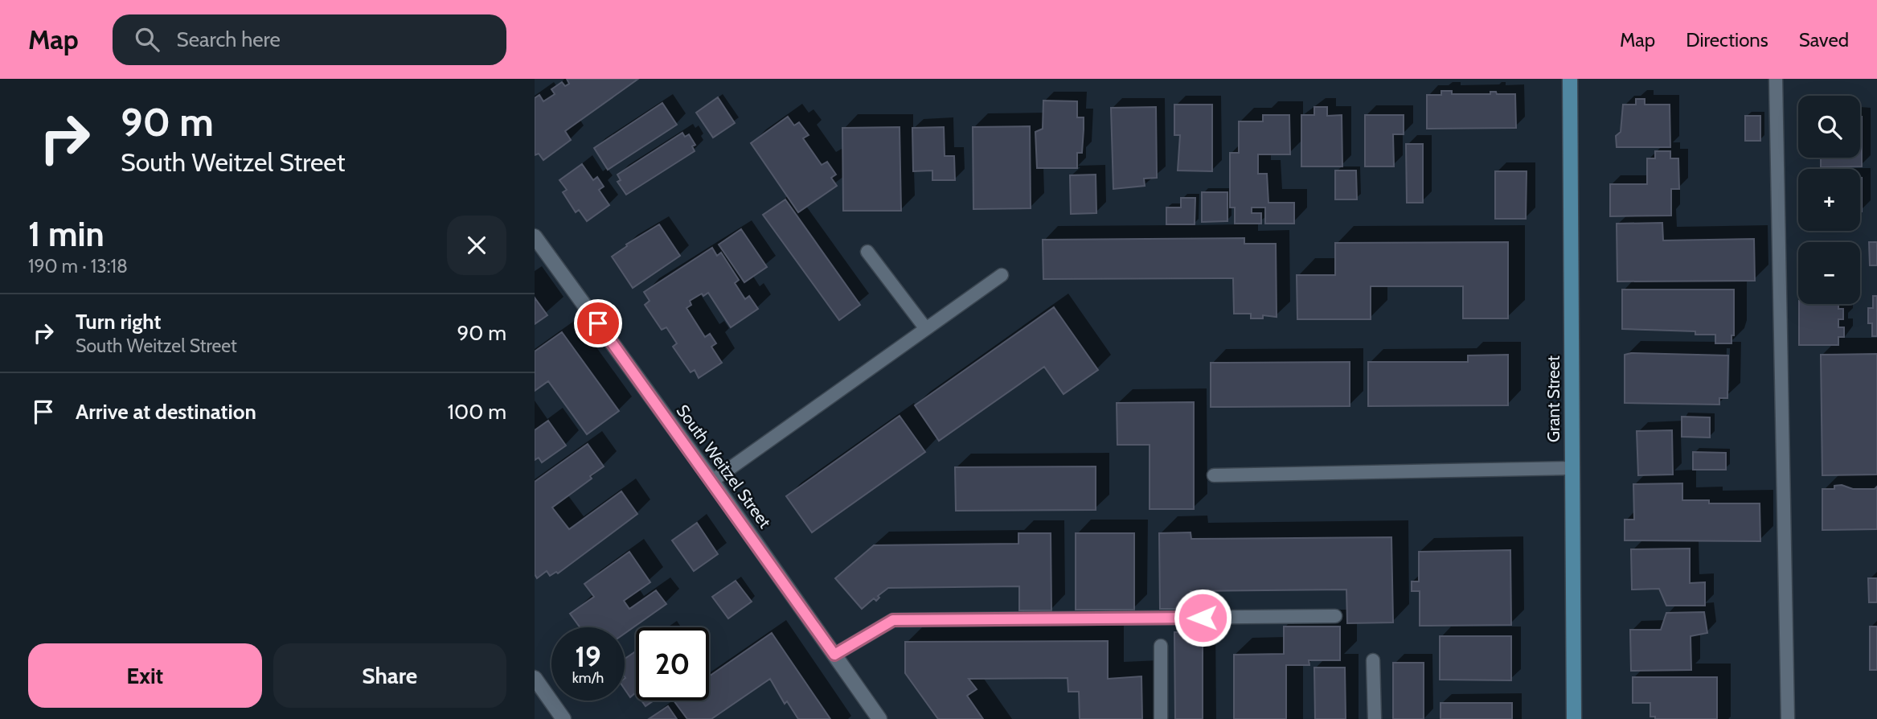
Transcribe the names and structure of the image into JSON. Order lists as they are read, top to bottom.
{
  "streets": {
    "main road": ["Grant Street"],
    "street": ["South Weitzel Street"]
  },
  "page": {
    "header": "Map",
    "search": "Search here",
    "nav": ["Map", "Directions", "Saved"],
    "turn": ["90 m", "South Weitzel Street"],
    "map_buttons": ["+", "−"],
    "heading": ["1 min", "190 m · 13:18"],
    "list": [
      {
        "name": "Turn right",
        "note": "South Weitzel Street",
        "value": "90 m"
      },
      {
        "name": "Arrive at destination",
        "value": "100 m"
      }
    ],
    "speed": "19 km/h",
    "limit": "20",
    "buttons": ["Exit", "Share"]
  }
}
